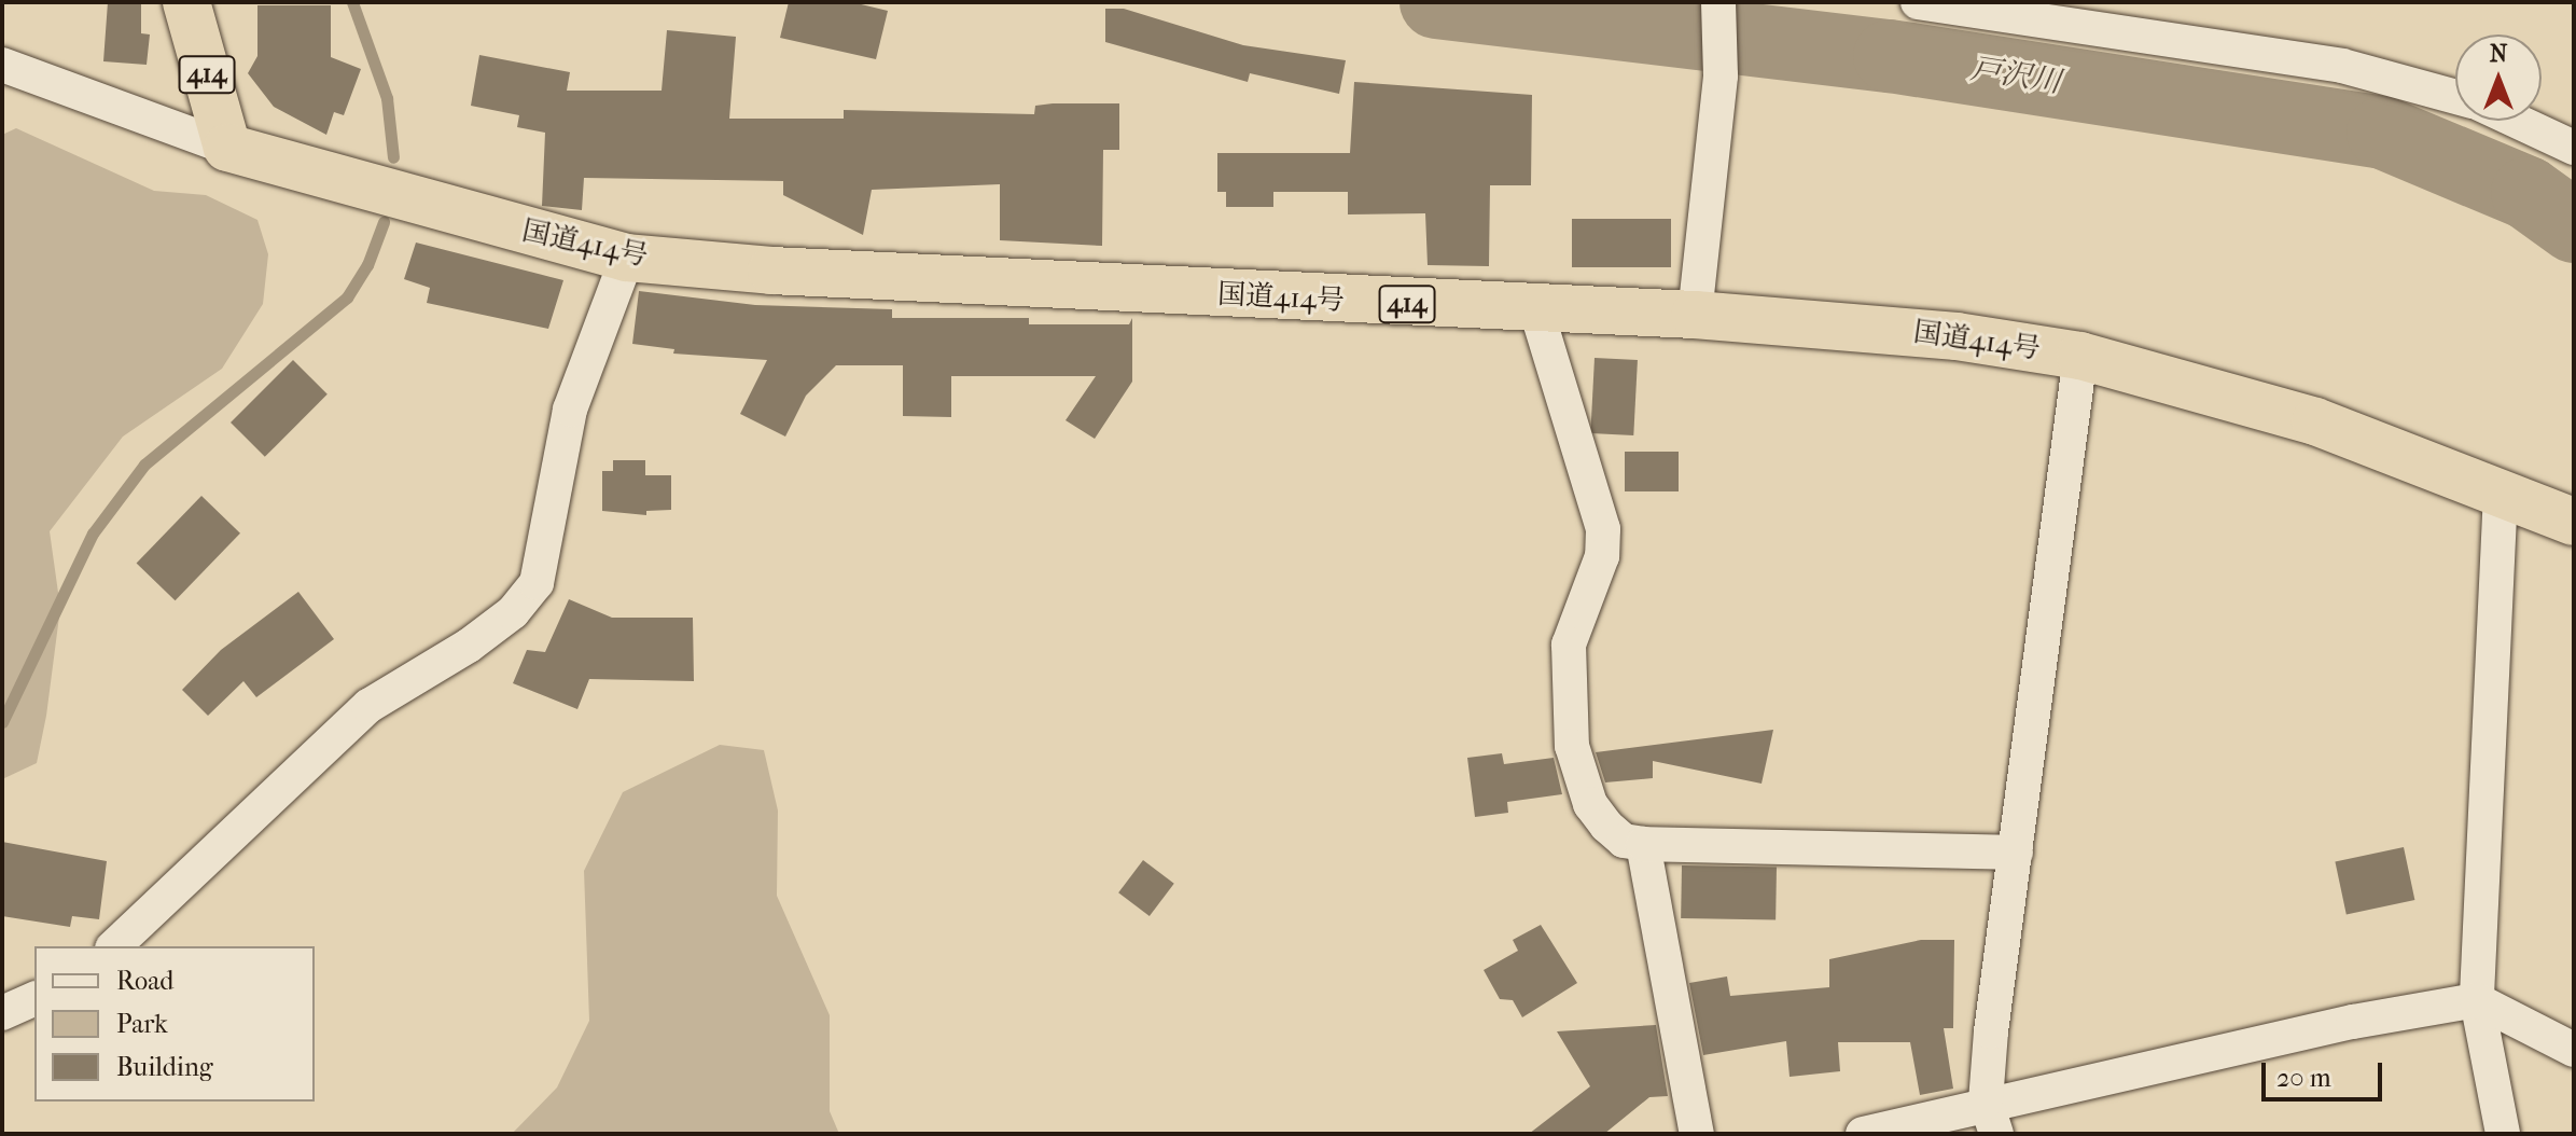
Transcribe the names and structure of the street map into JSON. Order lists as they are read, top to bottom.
{
  "streets": {
    "highway": ["414", "国道414号"]
  },
  "crossings": [
    ["414", "国道414号"]
  ],
  "water": ["戸沢川"],
  "legend": ["Road", "Park", "Building"],
  "scale_bar": "20 m",
  "north": "top"
}
